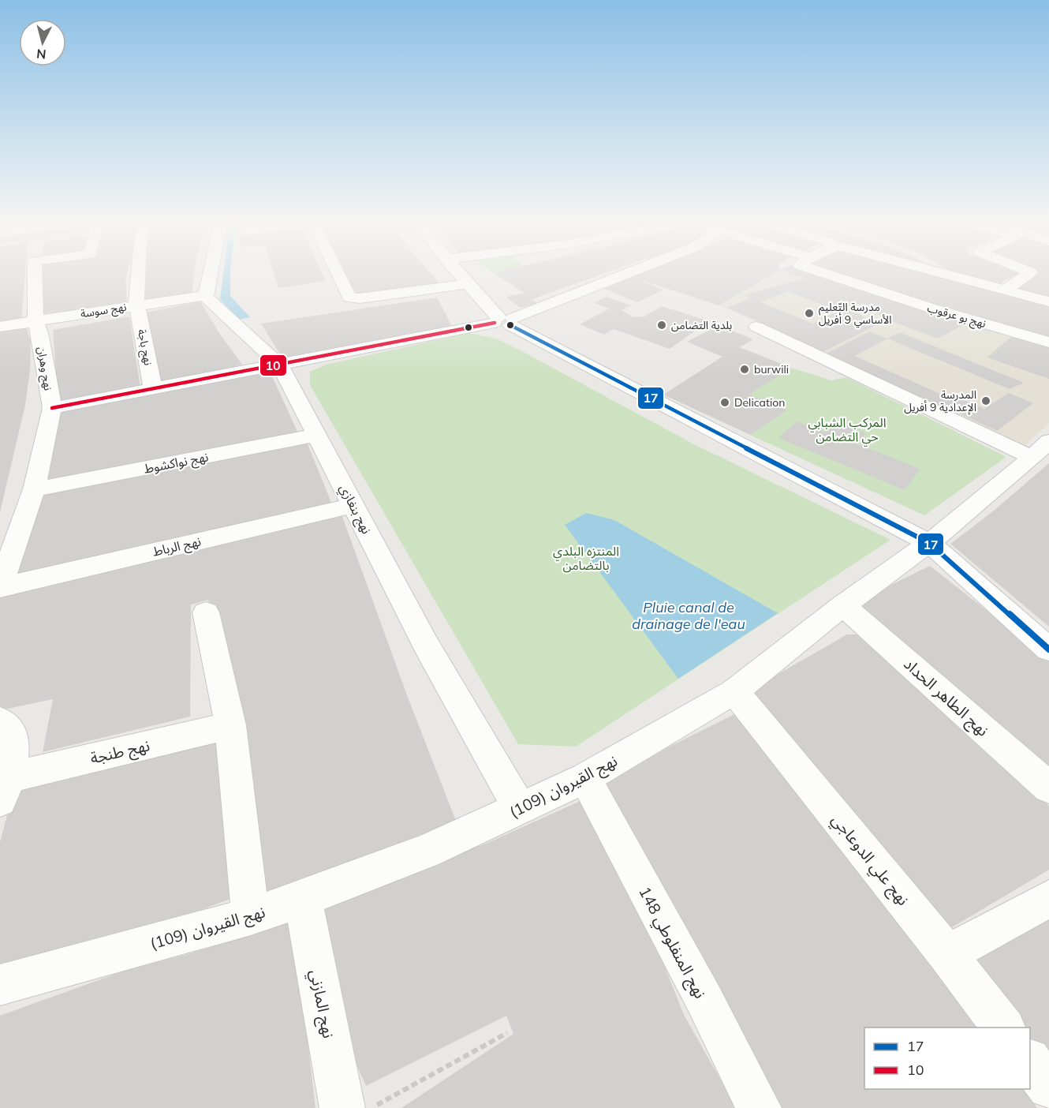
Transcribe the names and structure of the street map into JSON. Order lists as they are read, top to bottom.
{
  "streets": {
    "street": [
      "نهج سوسة",
      "نهج بو عرقوب",
      "نهج باجة",
      "نهج وهران",
      "نهج نواكشوط",
      "نهج بنغازي",
      "نهج الرباط",
      "نهج الطاهر الحداد",
      "نهج طنجة",
      "نهج القيروان (109)",
      "نهج علي الدوعاجي",
      "نهج المنفلوطي 148",
      "نهج المازني"
    ]
  },
  "crossings": [
    ["نهج سوسة", "نهج باجة"],
    ["نهج سوسة", "نهج وهران"],
    ["نهج سوسة", "نهج بنغازي"],
    ["نهج وهران", "نهج نواكشوط"],
    ["نهج وهران", "نهج الرباط"],
    ["نهج نواكشوط", "نهج بنغازي"],
    ["نهج بنغازي", "نهج الرباط"],
    ["نهج بنغازي", "نهج القيروان (109)"],
    ["نهج الطاهر الحداد", "نهج القيروان (109)"],
    ["نهج القيروان (109)", "نهج علي الدوعاجي"],
    ["نهج القيروان (109)", "نهج المنفلوطي 148"],
    ["نهج القيروان (109)", "نهج المازني"]
  ],
  "water": ["Pluie canal de drainage de l'eau"],
  "parks": ["المركب الشبابي حي التضامن", "المنتزه البلدي بالتضامن"],
  "places": [
    "مدرسة التّعليم الأساسي 9 أفريل",
    "بلدية التضامن",
    "burwili",
    "المدرسة الإعدادية 9 أفريل",
    "Delication"
  ],
  "lines": ["transit line 10", "transit line 17"],
  "legend": ["17", "10"],
  "north": "bottom"
}
